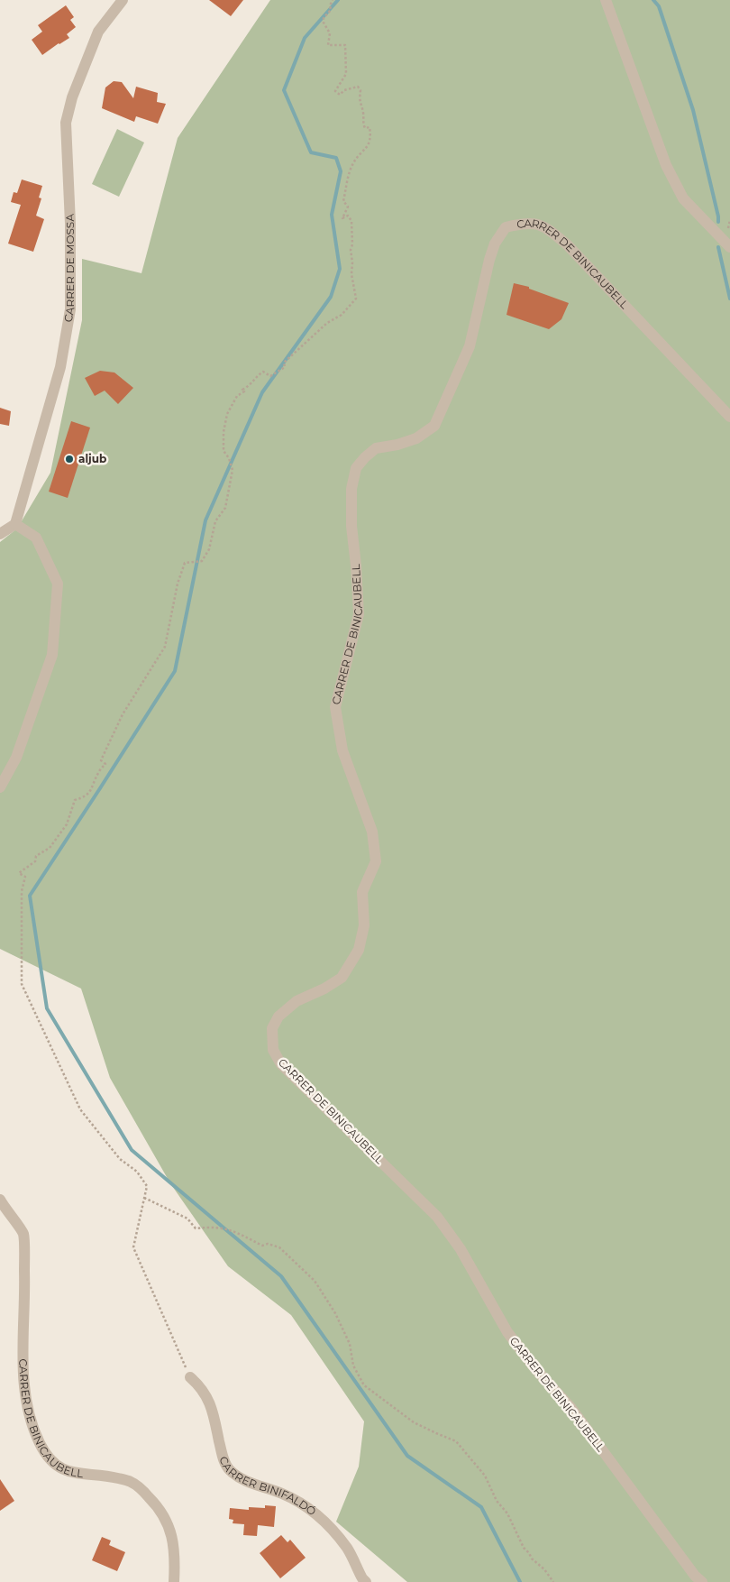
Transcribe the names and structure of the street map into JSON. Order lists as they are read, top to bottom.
{
  "streets": {
    "street": ["CARRER DE MOSSA", "CARRER DE BINICAUBELL", "CARRER BINIFALDÓ"]
  },
  "places": ["aljub"]
}
